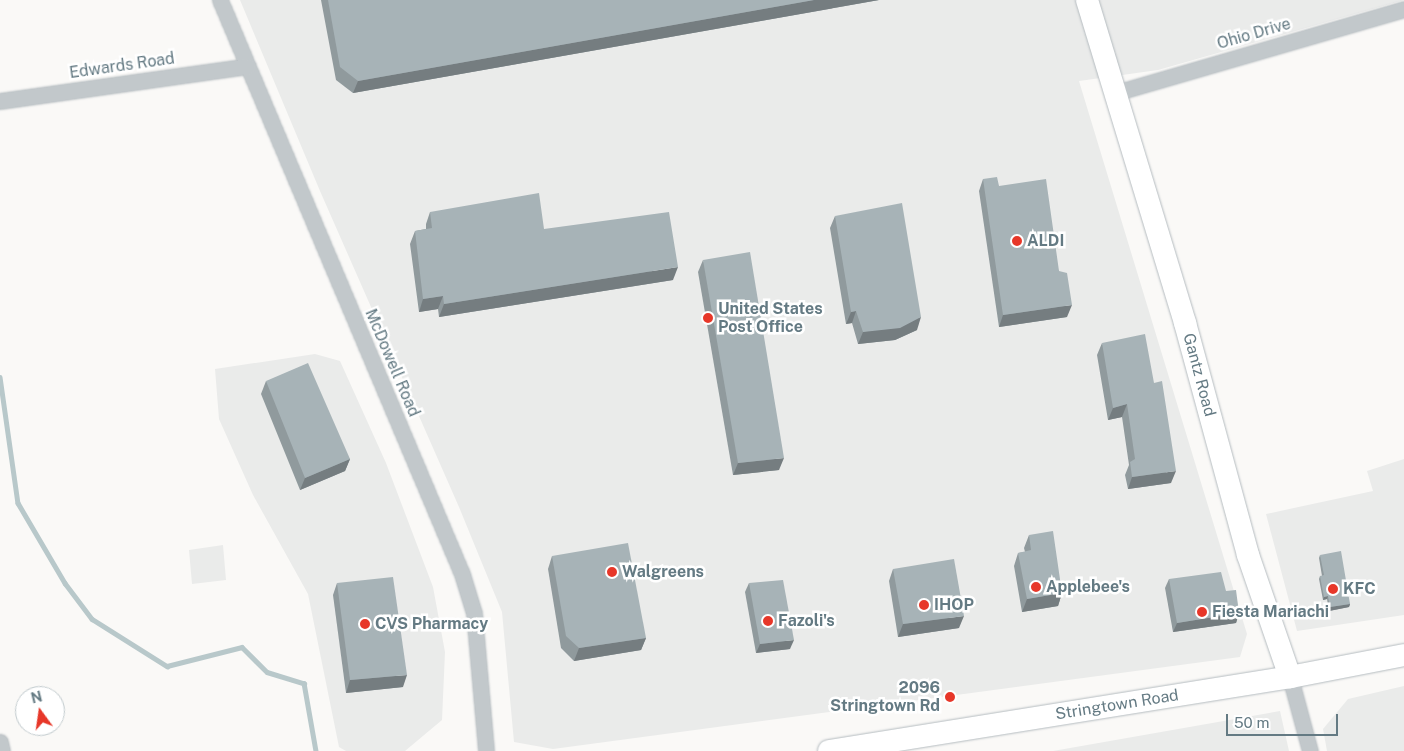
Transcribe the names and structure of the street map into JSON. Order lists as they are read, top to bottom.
{
  "streets": {
    "main road": ["Gantz Road", "Stringtown Road"],
    "street": ["Ohio Drive", "Edwards Road", "McDowell Road"]
  },
  "crossings": [
    ["Ohio Drive", "Gantz Road"],
    ["Edwards Road", "McDowell Road"],
    ["Gantz Road", "Stringtown Road"]
  ],
  "places": [
    "ALDI",
    "United States Post Office",
    "Walgreens",
    "Applebee's",
    "KFC",
    "IHOP",
    "Fiesta Mariachi",
    "Fazoli's",
    "CVS Pharmacy",
    "2096 Stringtown Rd"
  ],
  "scale_bar": "50 m",
  "north": "top"
}
